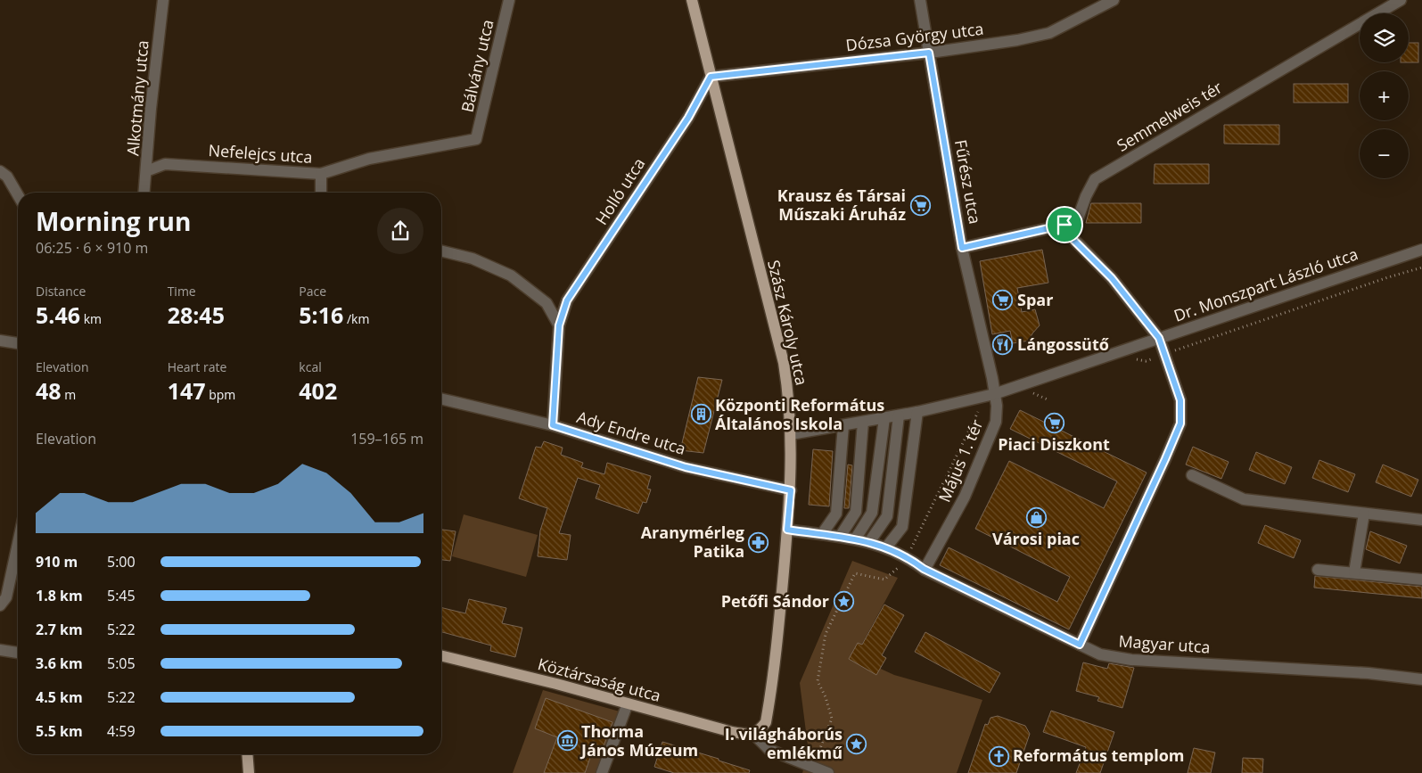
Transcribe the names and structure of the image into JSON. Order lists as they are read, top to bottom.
{
  "streets": {
    "main road": ["Szász Károly utca", "Köztársaság utca"],
    "street": [
      "Dózsa György utca",
      "Bálvány utca",
      "Alkotmány utca",
      "Semmelweis tér",
      "Nefelejcs utca",
      "Fűrész utca",
      "Holló utca",
      "Dr. Monszpart László utca",
      "Ady Endre utca",
      "Május 1. tér",
      "Magyar utca"
    ]
  },
  "crossings": [
    ["Dózsa György utca", "Fűrész utca"],
    ["Dózsa György utca", "Holló utca"],
    ["Dózsa György utca", "Szász Károly utca"],
    ["Bálvány utca", "Nefelejcs utca"],
    ["Alkotmány utca", "Nefelejcs utca"],
    ["Semmelweis tér", "Fűrész utca"],
    ["Fűrész utca", "Dr. Monszpart László utca"],
    ["Fűrész utca", "Május 1. tér"],
    ["Holló utca", "Szász Károly utca"],
    ["Holló utca", "Ady Endre utca"],
    ["Dr. Monszpart László utca", "Május 1. tér"],
    ["Szász Károly utca", "Ady Endre utca"],
    ["Szász Károly utca", "Május 1. tér"],
    ["Szász Károly utca", "Köztársaság utca"],
    ["Május 1. tér", "Magyar utca"]
  ],
  "places": {
    "supermarket": ["Krausz és Társai Műszaki Áruház", "Spar", "Piaci Diszkont"],
    "restaurant": ["Lángossütő"],
    "building": ["Központi Református Általános Iskola"],
    "shop": ["Városi piac"],
    "pharmacy": ["Aranymérleg Patika"],
    "place": ["Petőfi Sándor", "I. világháborús emlékmű"],
    "museum": ["Thorma János Múzeum"],
    "church": ["Református templom"]
  },
  "page": {
    "map_buttons": ["+", "−"],
    "heading": ["Morning run", "06:25 · 6 × 910 m"],
    "stats": [
      ["Distance", "5.46 km"],
      ["Time", "28:45"],
      ["Pace", "5:16 /km"],
      ["Elevation", "48 m"],
      ["Heart rate", "147 bpm"],
      ["kcal", "402"]
    ],
    "chart": ["Elevation", "159–165 m"],
    "list": [
      {
        "name": "910 m",
        "note": "5:00"
      },
      {
        "name": "1.8 km",
        "note": "5:45"
      },
      {
        "name": "2.7 km",
        "note": "5:22"
      },
      {
        "name": "3.6 km",
        "note": "5:05"
      },
      {
        "name": "4.5 km",
        "note": "5:22"
      },
      {
        "name": "5.5 km",
        "note": "4:59"
      }
    ]
  }
}
